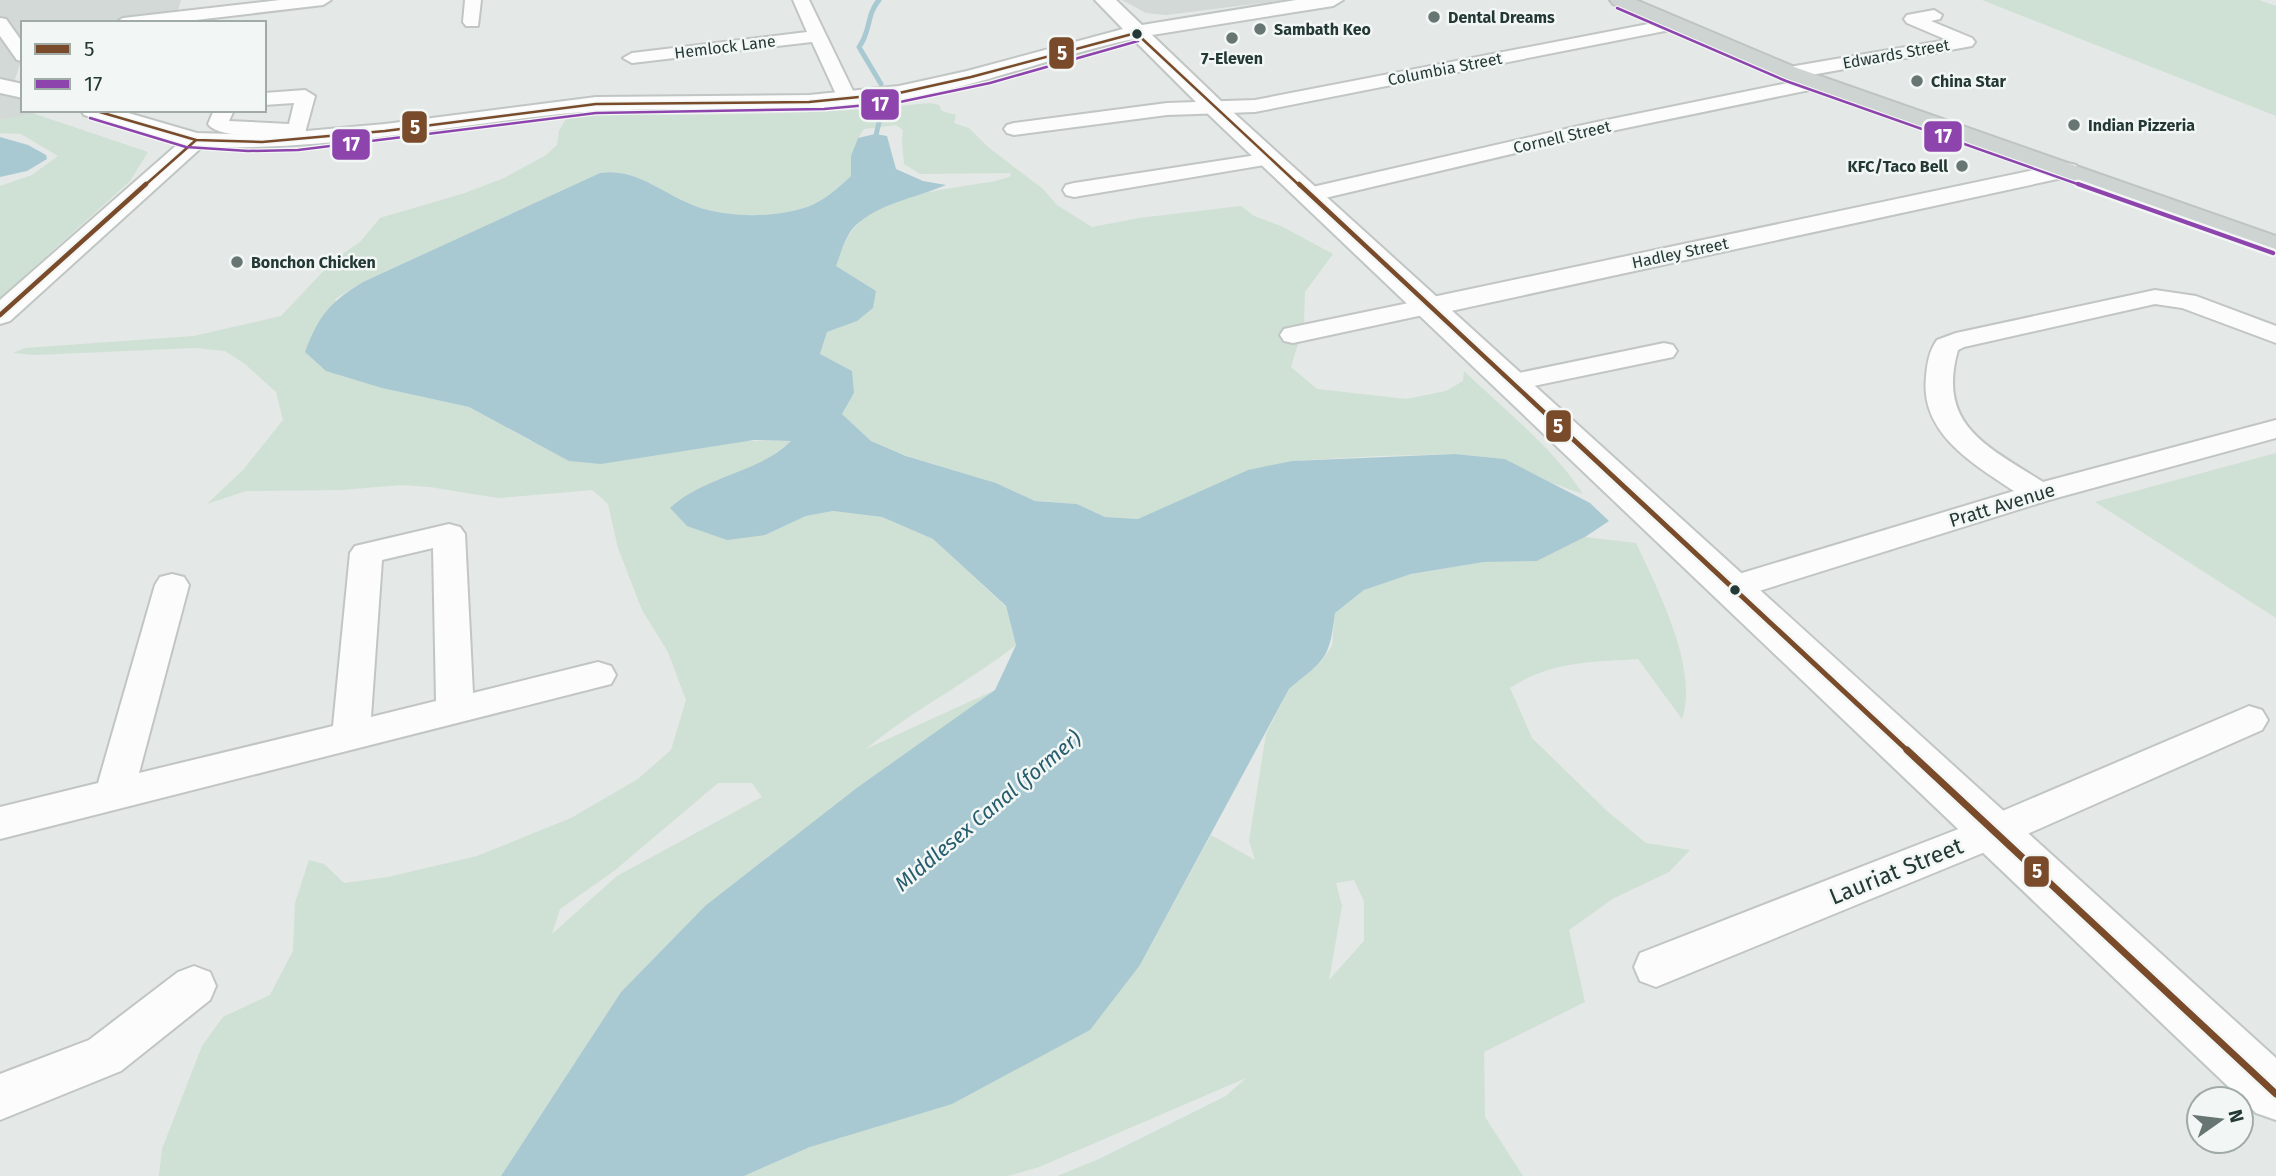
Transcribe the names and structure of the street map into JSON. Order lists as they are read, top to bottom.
{
  "streets": {
    "main road": ["Hadley Street"],
    "street": [
      "Hemlock Lane",
      "Edwards Street",
      "Columbia Street",
      "Cornell Street",
      "Pratt Avenue",
      "Lauriat Street"
    ]
  },
  "water": ["MIddlesex Canal (former)"],
  "places": [
    "Dental Dreams",
    "Sambath Keo",
    "7-Eleven",
    "China Star",
    "Indian Pizzeria",
    "KFC/Taco Bell",
    "Bonchon Chicken"
  ],
  "lines": ["transit line 17", "transit line 5"],
  "legend": ["5", "17"],
  "north": "right"
}
